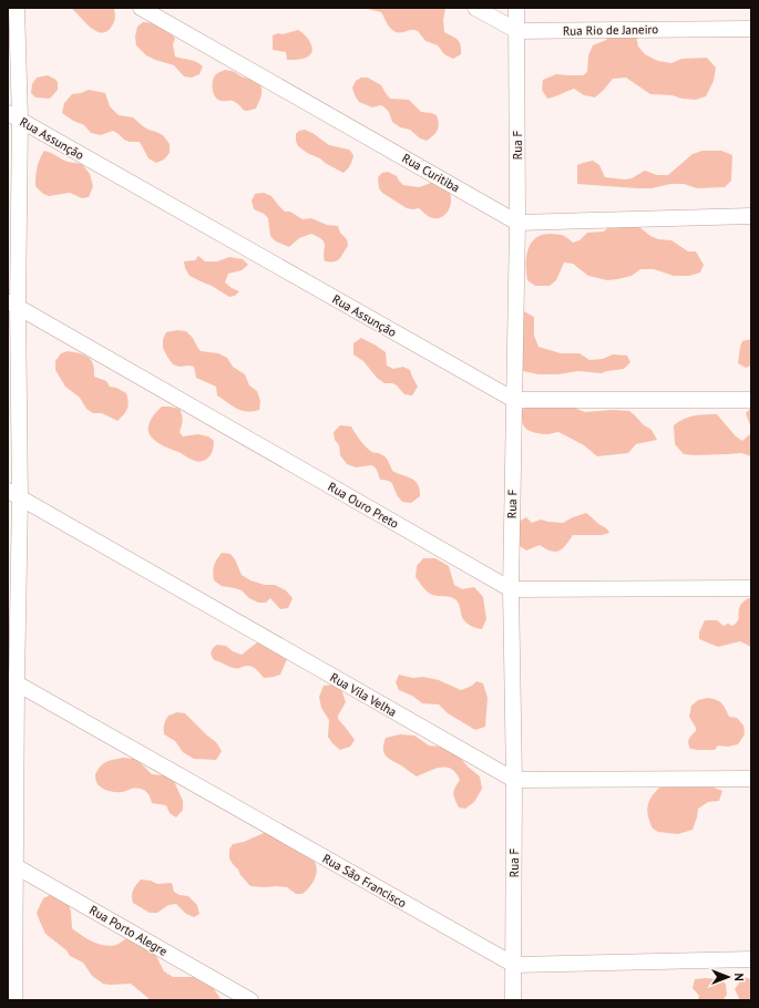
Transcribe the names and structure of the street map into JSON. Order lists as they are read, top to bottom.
{
  "streets": {
    "street": [
      "Rua Rio de Janeiro",
      "Rua Assunção",
      "Rua F",
      "Rua Curitiba",
      "Rua Ouro Preto",
      "Rua Vila Velha",
      "Rua São Francisco",
      "Rua Porto Alegre"
    ]
  },
  "crossings": [
    ["Rua Rio de Janeiro", "Rua F"],
    ["Rua Assunção", "Rua F"],
    ["Rua F", "Rua Curitiba"],
    ["Rua F", "Rua Ouro Preto"],
    ["Rua F", "Rua Vila Velha"],
    ["Rua F", "Rua São Francisco"]
  ],
  "north": "right"
}
